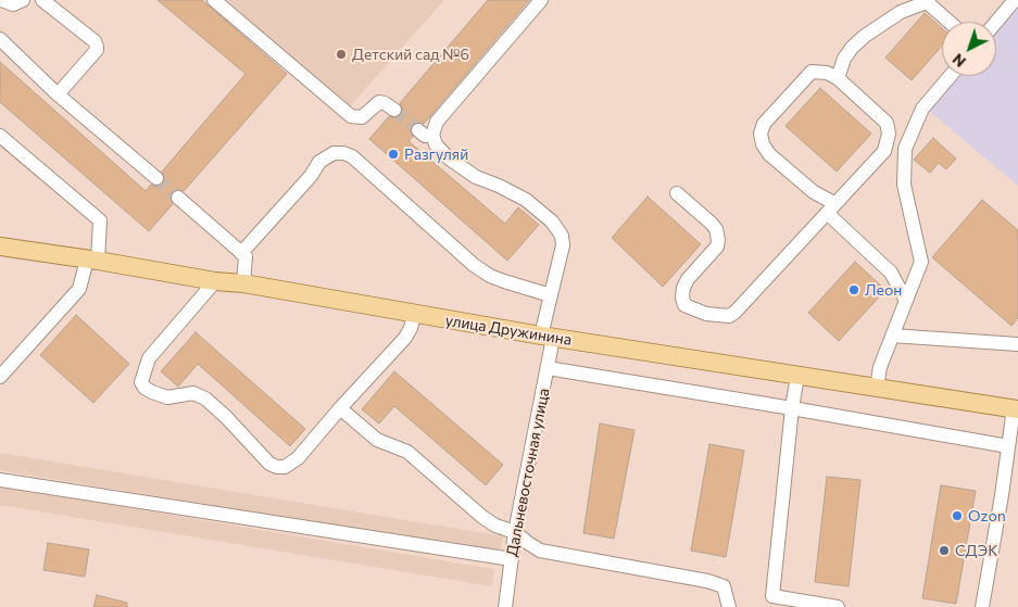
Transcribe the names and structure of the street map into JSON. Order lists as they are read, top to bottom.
{
  "streets": {
    "main road": ["улица Дружинина"],
    "street": ["Дальневосточная улица"]
  },
  "crossings": [
    ["улица Дружинина", "Дальневосточная улица"]
  ],
  "places": [
    "Детский сад №6",
    "Разгуляй",
    "Леон",
    "Ozon",
    "СДЭК"
  ],
  "north": "bottom left"
}
